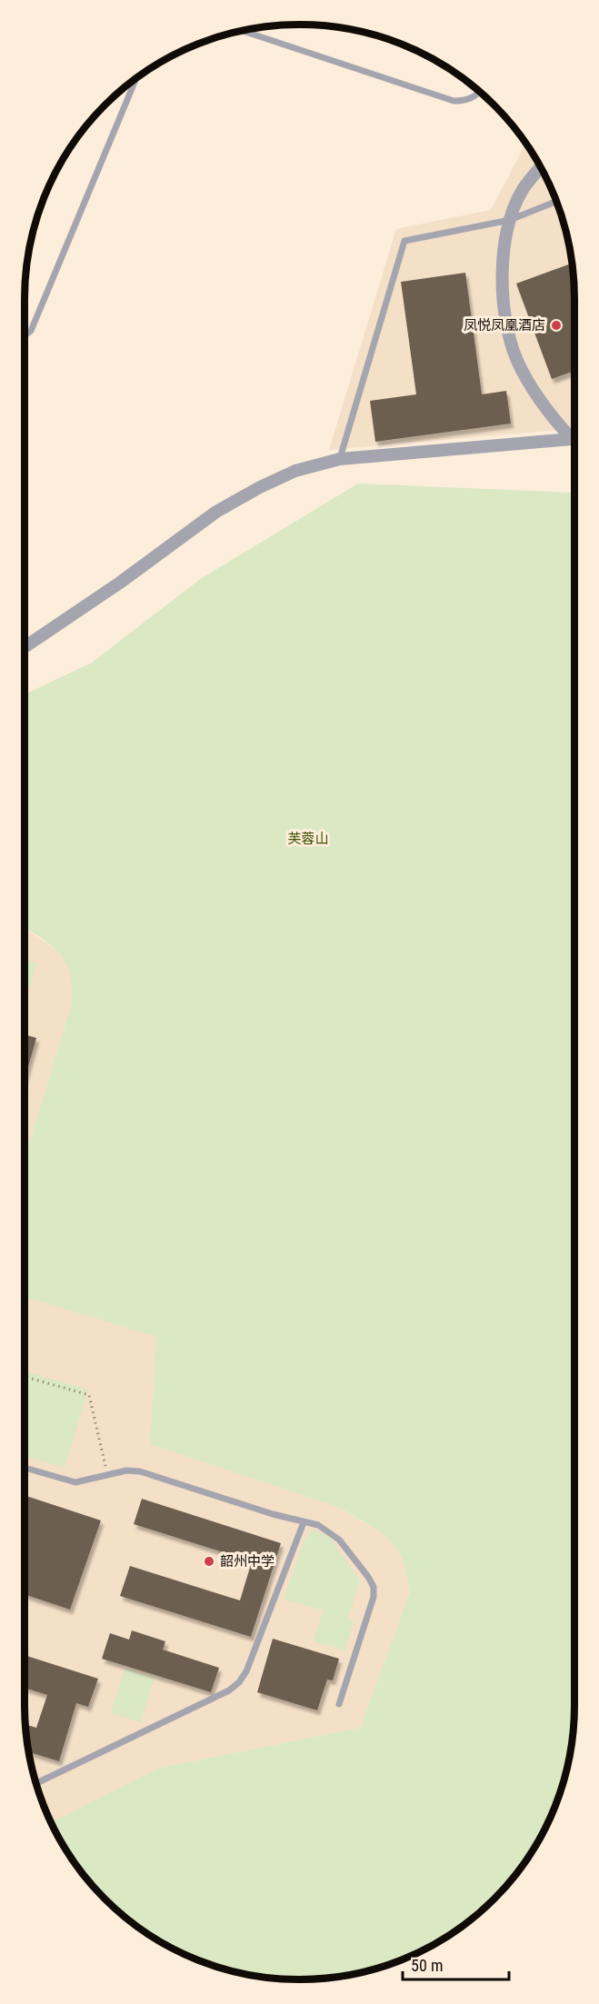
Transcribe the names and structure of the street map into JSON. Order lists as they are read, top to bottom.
{
  "parks": ["芙蓉山"],
  "places": ["凤悦凤凰酒店", "韶州中学"],
  "scale_bar": "50 m"
}
